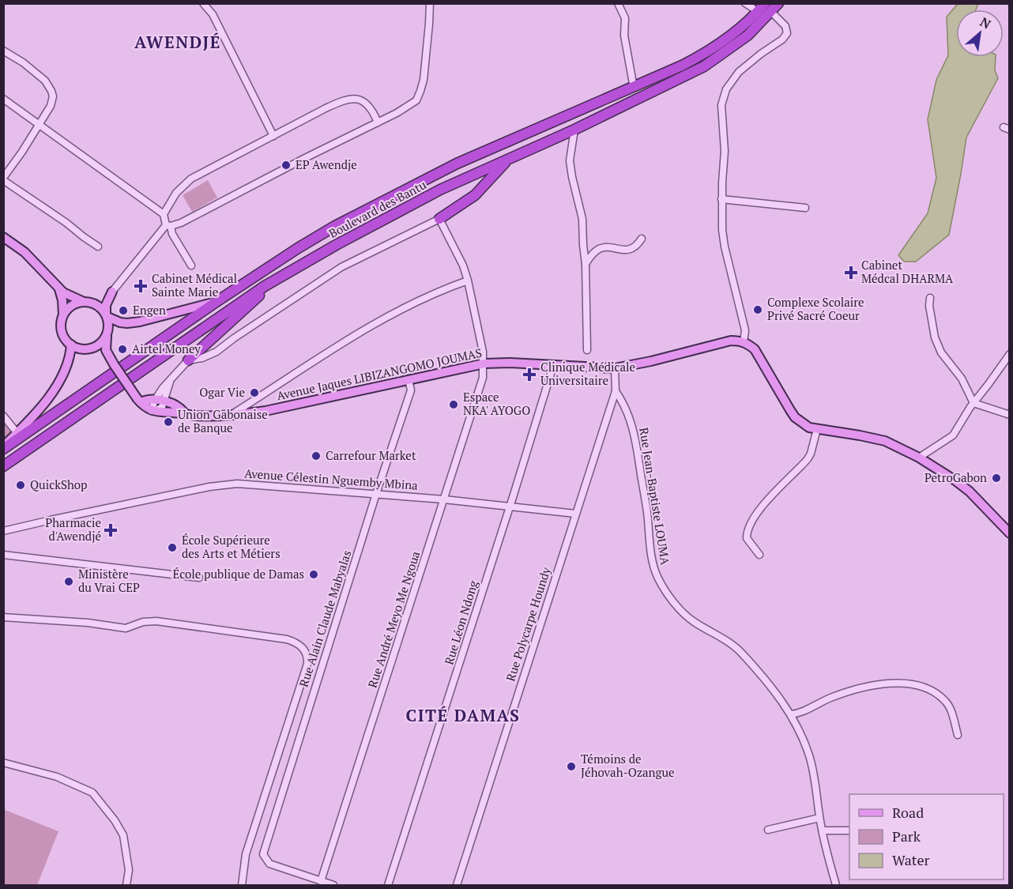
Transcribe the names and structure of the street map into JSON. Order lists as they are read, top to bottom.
{
  "streets": {
    "highway": ["Boulevard des Bantu"],
    "main road": ["Avenue Jaques LIBIZANGOMO JOUMAS"],
    "street": [
      "Avenue Célestin Nguemby Mbina",
      "Rue Jean-Baptiste LOUMA",
      "Rue Alain Claude Mabyalas",
      "Rue André Meyo Me Ngoua",
      "Rue Léon Ndong",
      "Rue Polycarpe Houndy"
    ]
  },
  "crossings": [
    ["Avenue Jaques LIBIZANGOMO JOUMAS", "Rue Alain Claude Mabyalas"],
    ["Avenue Jaques LIBIZANGOMO JOUMAS", "Rue André Meyo Me Ngoua"],
    ["Avenue Jaques LIBIZANGOMO JOUMAS", "Rue Léon Ndong"],
    ["Avenue Jaques LIBIZANGOMO JOUMAS", "Rue Polycarpe Houndy"],
    ["Avenue Célestin Nguemby Mbina", "Rue Alain Claude Mabyalas"],
    ["Avenue Célestin Nguemby Mbina", "Rue André Meyo Me Ngoua"],
    ["Avenue Célestin Nguemby Mbina", "Rue Léon Ndong"],
    ["Avenue Célestin Nguemby Mbina", "Rue Polycarpe Houndy"],
    ["Rue Jean-Baptiste LOUMA", "Rue Polycarpe Houndy"],
    ["Rue Alain Claude Mabyalas", "Rue André Meyo Me Ngoua"]
  ],
  "districts": ["AWENDJÉ", "CITÉ DAMAS"],
  "places": {
    "other": [
      "EP Awendje",
      "Complexe Scolaire Privé Sacré Coeur",
      "Engen",
      "Airtel Money",
      "Ogar Vie",
      "Espace NKA' AYOGO",
      "Union Gabonaise de Banque",
      "Carrefour Market",
      "PetroGabon",
      "QuickShop",
      "École Supérieure des Arts et Métiers",
      "École publique de Damas",
      "Ministère du Vrai CEP",
      "Témoins de Jéhovah-Ozangue"
    ],
    "health": [
      "Cabinet Médcal DHARMA",
      "Cabinet Médical Sainte Marie",
      "Clinique Médicale Universitaire",
      "Pharmacie d'Awendjé"
    ]
  },
  "legend": ["Road", "Park", "Water"],
  "north": "top right"
}
